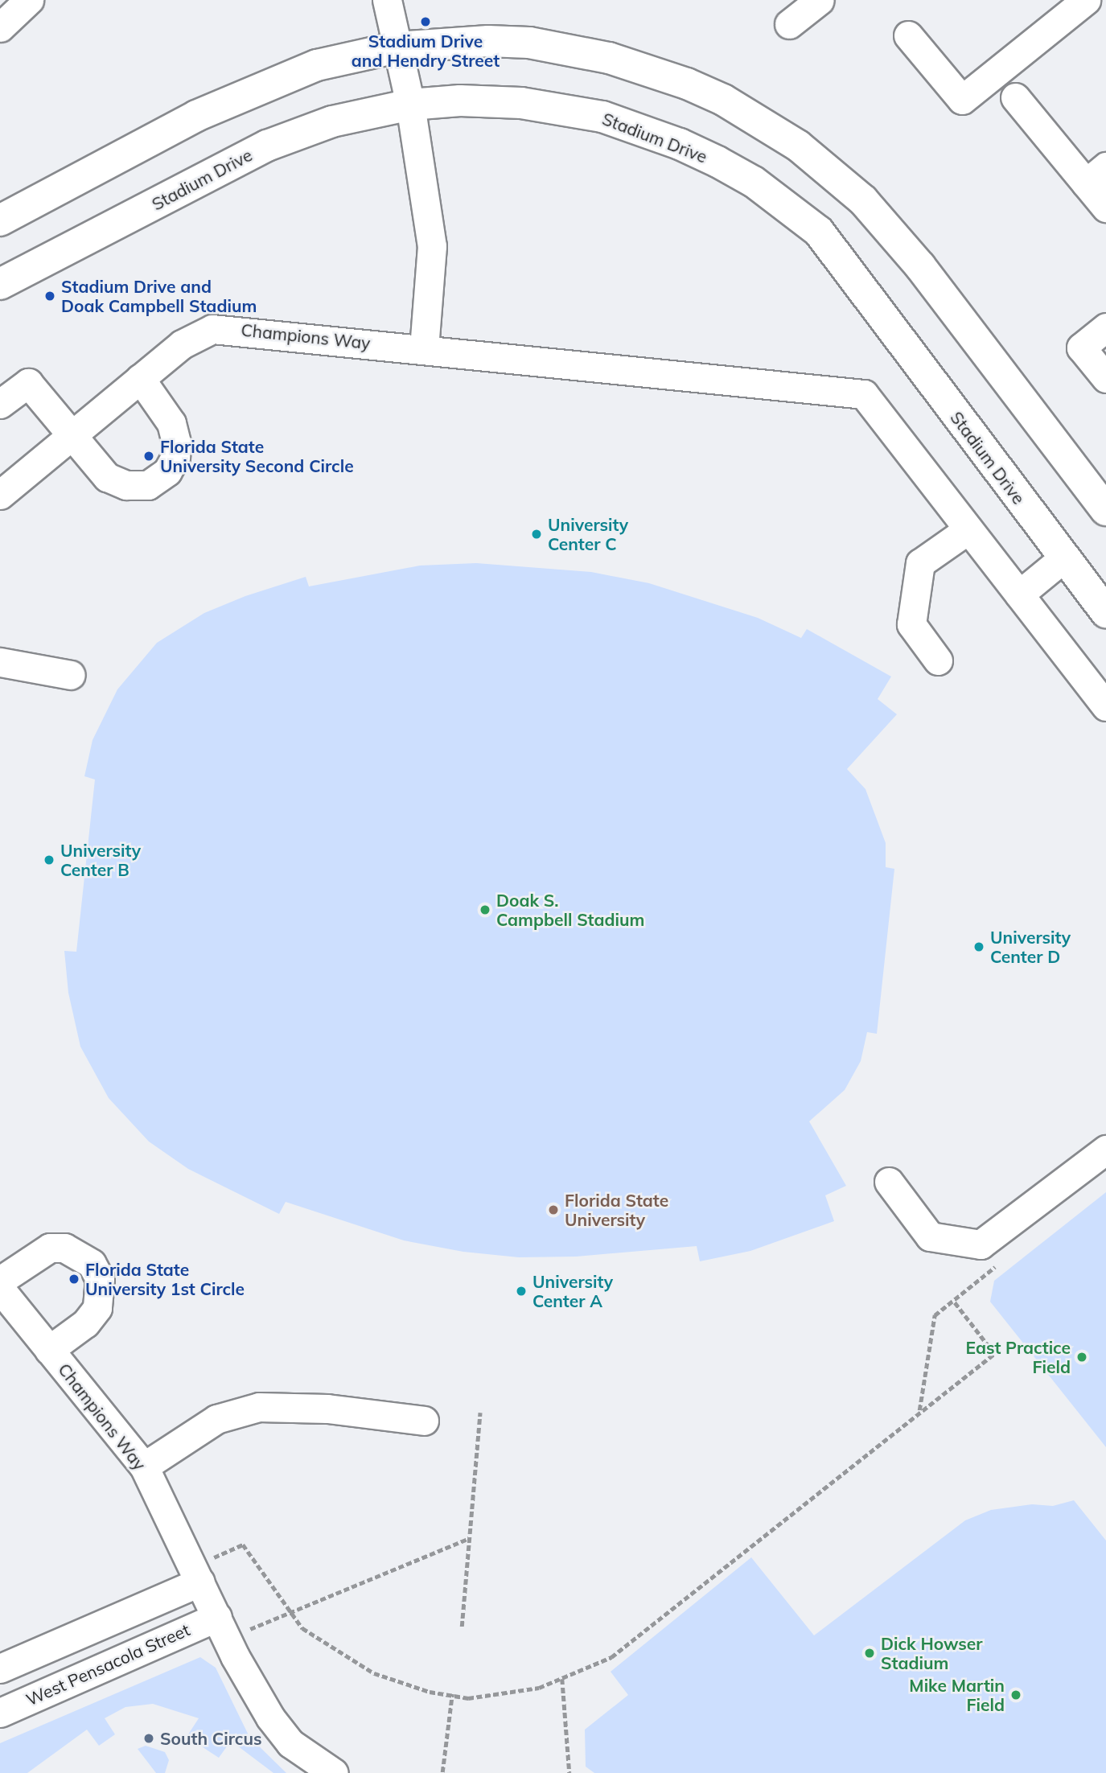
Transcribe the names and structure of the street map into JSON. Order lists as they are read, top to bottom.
{
  "streets": {
    "main road": ["Stadium Drive"],
    "street": ["Champions Way", "West Pensacola Street"]
  },
  "crossings": [
    ["Champions Way", "West Pensacola Street"]
  ],
  "places": [
    "Stadium Drive and Hendry Street",
    "Stadium Drive and Doak Campbell Stadium",
    "Florida State University Second Circle",
    "University Center C",
    "University Center B",
    "Doak S. Campbell Stadium",
    "University Center D",
    "Florida State University",
    "Florida State University 1st Circle",
    "University Center A",
    "East Practice Field",
    "Dick Howser Stadium",
    "Mike Martin Field",
    "South Circus"
  ]
}
